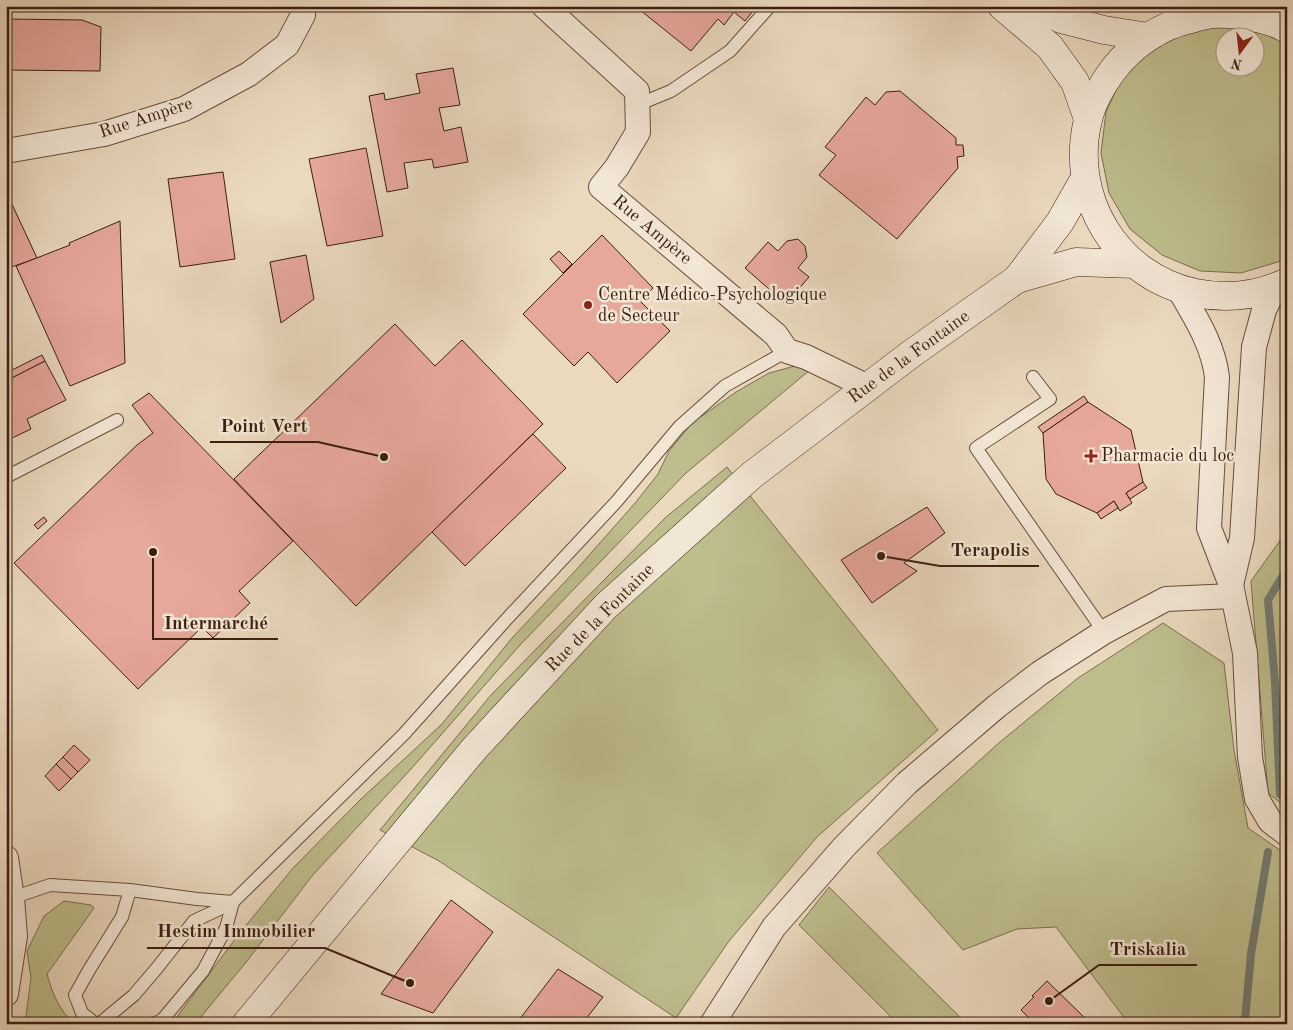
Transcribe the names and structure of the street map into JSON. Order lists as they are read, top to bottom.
{
  "streets": {
    "main road": ["Rue de la Fontaine"],
    "street": ["Rue Ampère"]
  },
  "crossings": [
    ["Rue Ampère", "Rue de la Fontaine"]
  ],
  "places": {
    "other": [
      "Centre Médico-Psychologique de Secteur",
      "Point Vert",
      "Intermarché",
      "Terapolis",
      "Hestim Immobilier",
      "Triskalia"
    ],
    "health": ["Pharmacie du loc"]
  },
  "north": "bottom"
}
